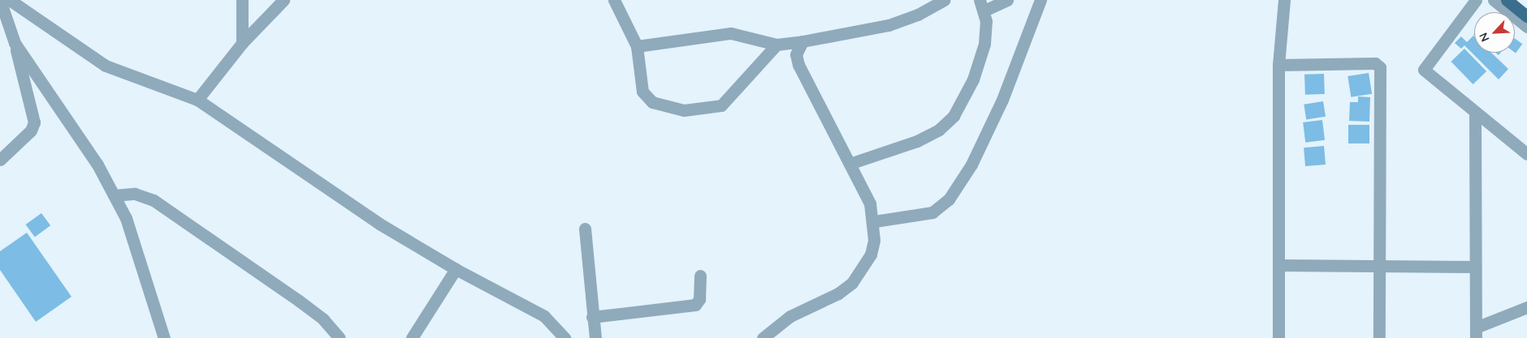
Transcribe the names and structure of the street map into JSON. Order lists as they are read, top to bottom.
{
  "north": "bottom left"
}
